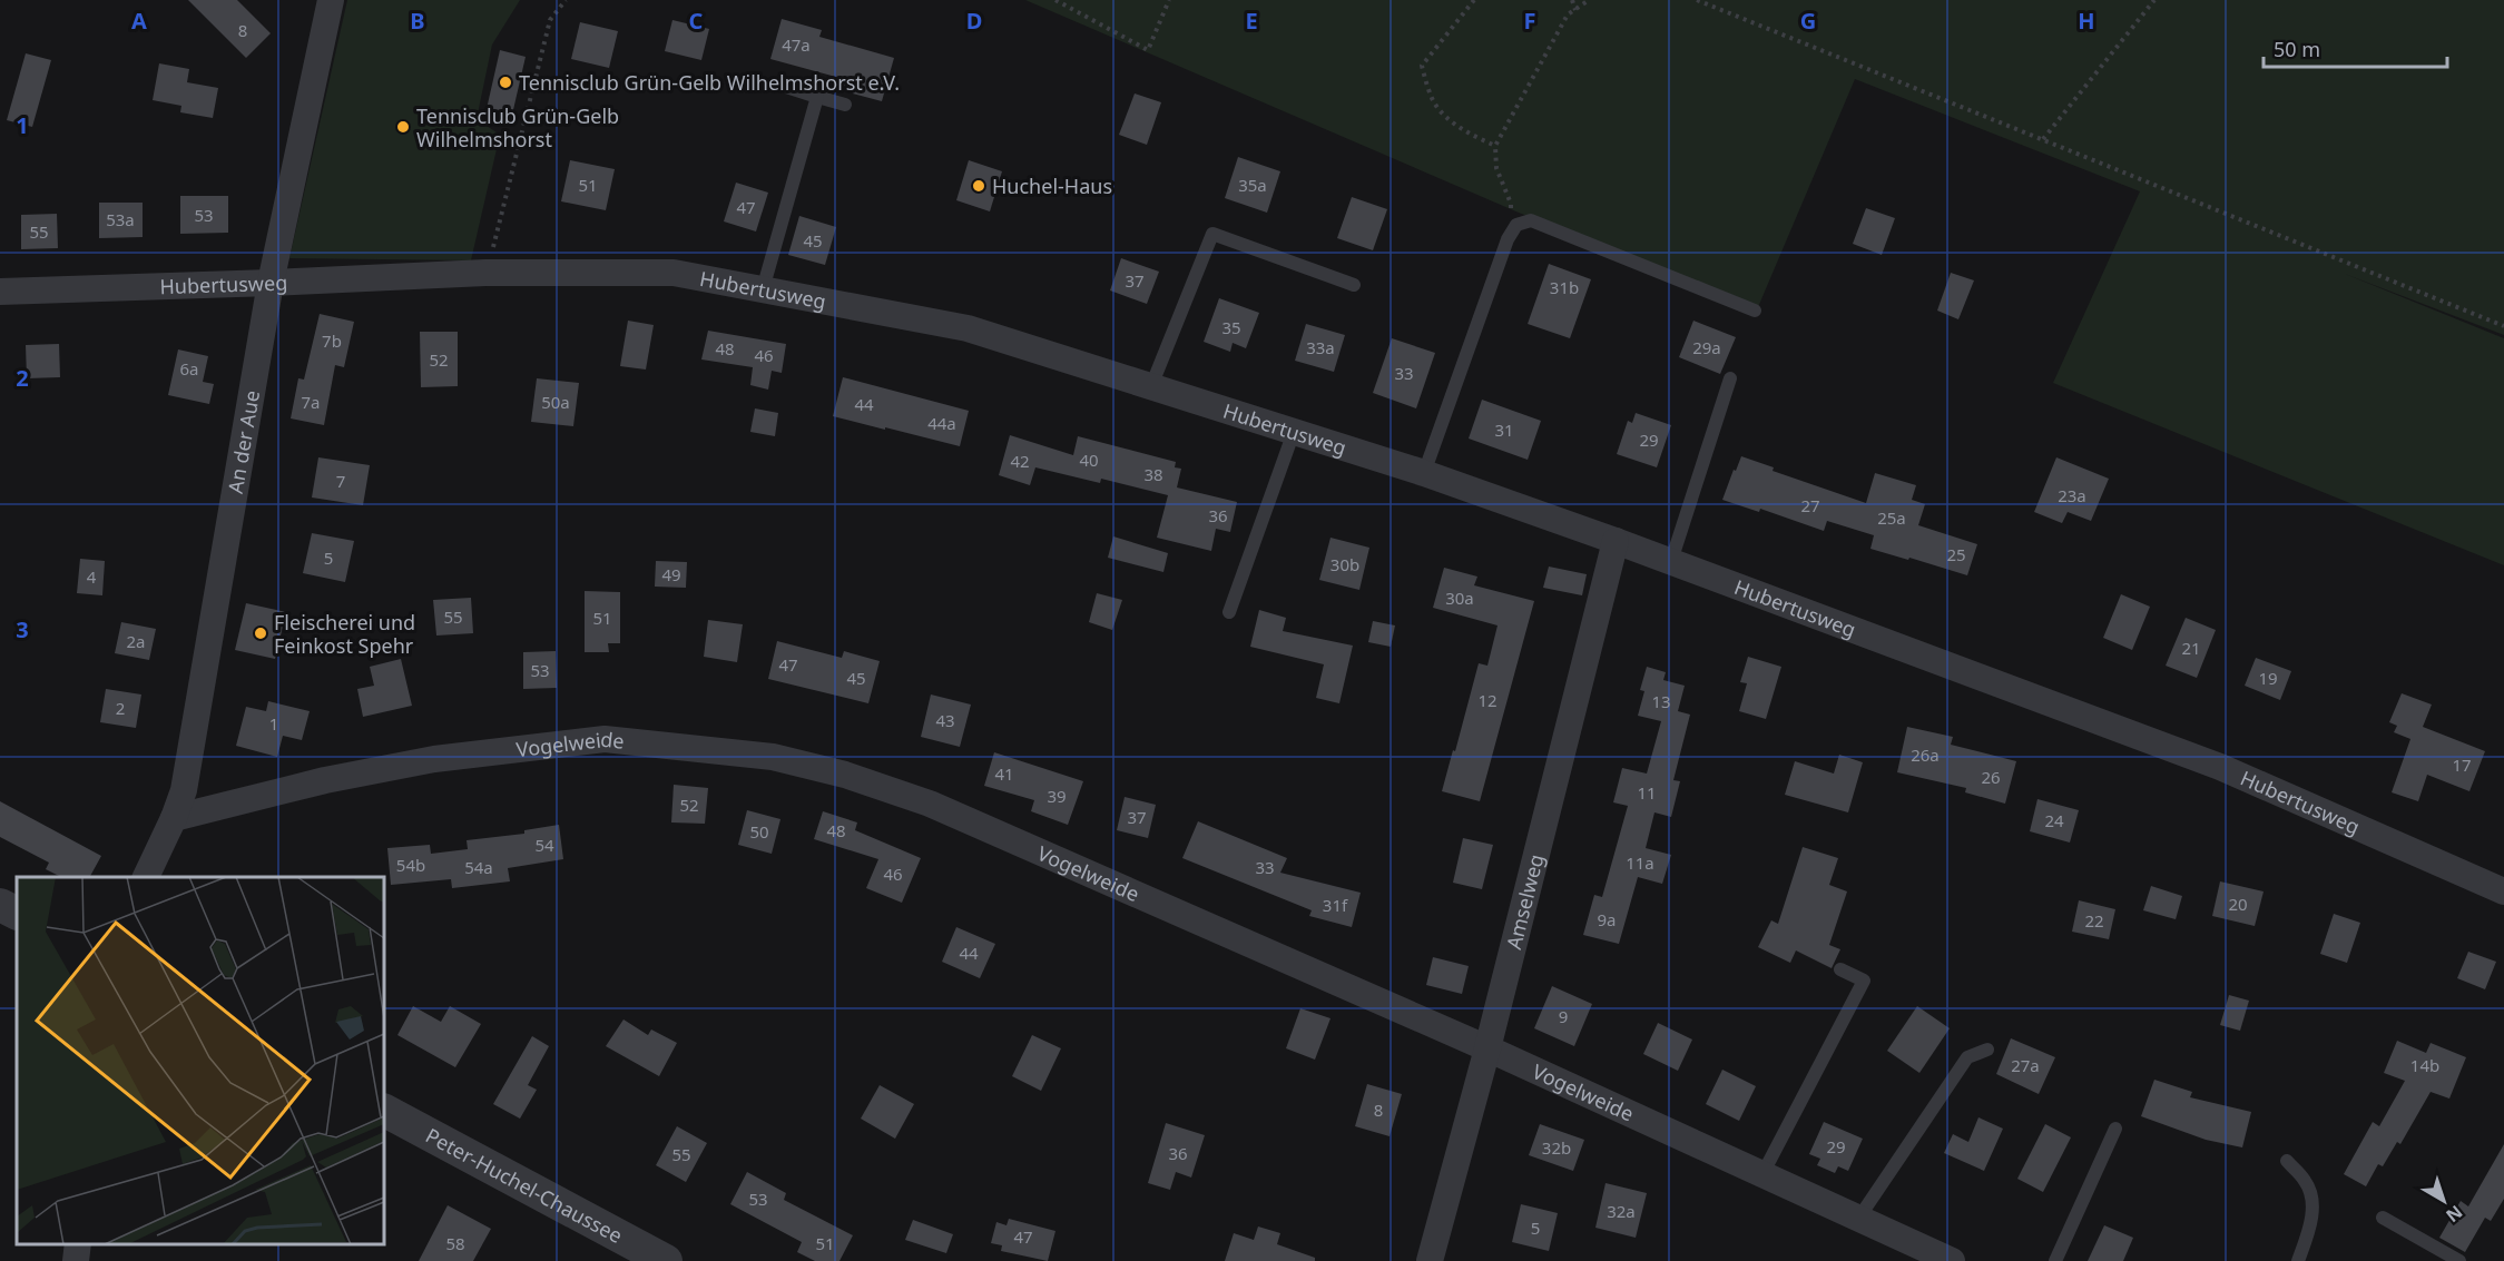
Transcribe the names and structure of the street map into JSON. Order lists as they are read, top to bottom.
{
  "streets": {
    "street": [
      "Hubertusweg",
      "An der Aue",
      "Vogelweide",
      "Amselweg",
      "Peter-Huchel-Chaussee"
    ]
  },
  "crossings": [
    ["Hubertusweg", "An der Aue"],
    ["Hubertusweg", "Amselweg"],
    ["An der Aue", "Vogelweide"],
    ["Vogelweide", "Amselweg"]
  ],
  "places": [
    "Tennisclub Grün-Gelb Wilhelmshorst e.V.",
    "Tennisclub Grün-Gelb Wilhelmshorst",
    "Huchel-Haus",
    "Fleischerei und Feinkost Spehr"
  ],
  "house_numbers": [
    "8",
    "47a",
    "51",
    "35a",
    "47",
    "53",
    "53a",
    "55",
    "45",
    "37",
    "31b",
    "35",
    "7b",
    "33a",
    "29a",
    "48",
    "46",
    "52",
    "6a",
    "33",
    "7a",
    "50a",
    "44",
    "44a",
    "31",
    "29",
    "40",
    "42",
    "38",
    "7",
    "23a",
    "27",
    "36",
    "25a",
    "25",
    "5",
    "30b",
    "49",
    "4",
    "30a",
    "55",
    "51",
    "2a",
    "21",
    "47",
    "53",
    "45",
    "19",
    "12",
    "13",
    "2",
    "43",
    "1",
    "26a",
    "17",
    "41",
    "26",
    "11",
    "39",
    "52",
    "37",
    "24",
    "48",
    "50",
    "54",
    "11a",
    "54b",
    "54a",
    "33",
    "46",
    "20",
    "31f",
    "9a",
    "22",
    "44",
    "9",
    "27a",
    "14b",
    "8",
    "29",
    "32b",
    "36",
    "55",
    "53",
    "32a",
    "5",
    "47",
    "58",
    "51"
  ],
  "scale_bar": "50 m",
  "north": "bottom right",
  "grid": {
    "columns": [
      "A",
      "B",
      "C",
      "D",
      "E",
      "F",
      "G",
      "H"
    ],
    "rows": ["1", "2", "3"]
  }
}
